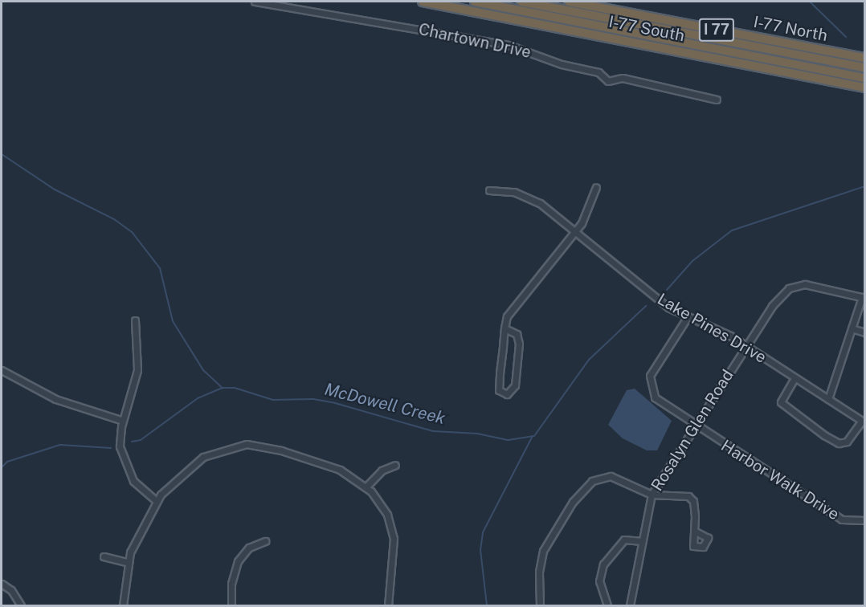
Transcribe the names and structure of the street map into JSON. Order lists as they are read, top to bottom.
{
  "streets": {
    "highway": ["I-77 South", "I-77 North", "I 77"],
    "street": [
      "Chartown Drive",
      "Lake Pines Drive",
      "Rosalyn Glen Road",
      "Harbor Walk Drive"
    ]
  },
  "crossings": [
    ["Lake Pines Drive", "Rosalyn Glen Road"],
    ["Lake Pines Drive", "Harbor Walk Drive"],
    ["Rosalyn Glen Road", "Harbor Walk Drive"]
  ],
  "water": ["McDowell Creek"]
}
